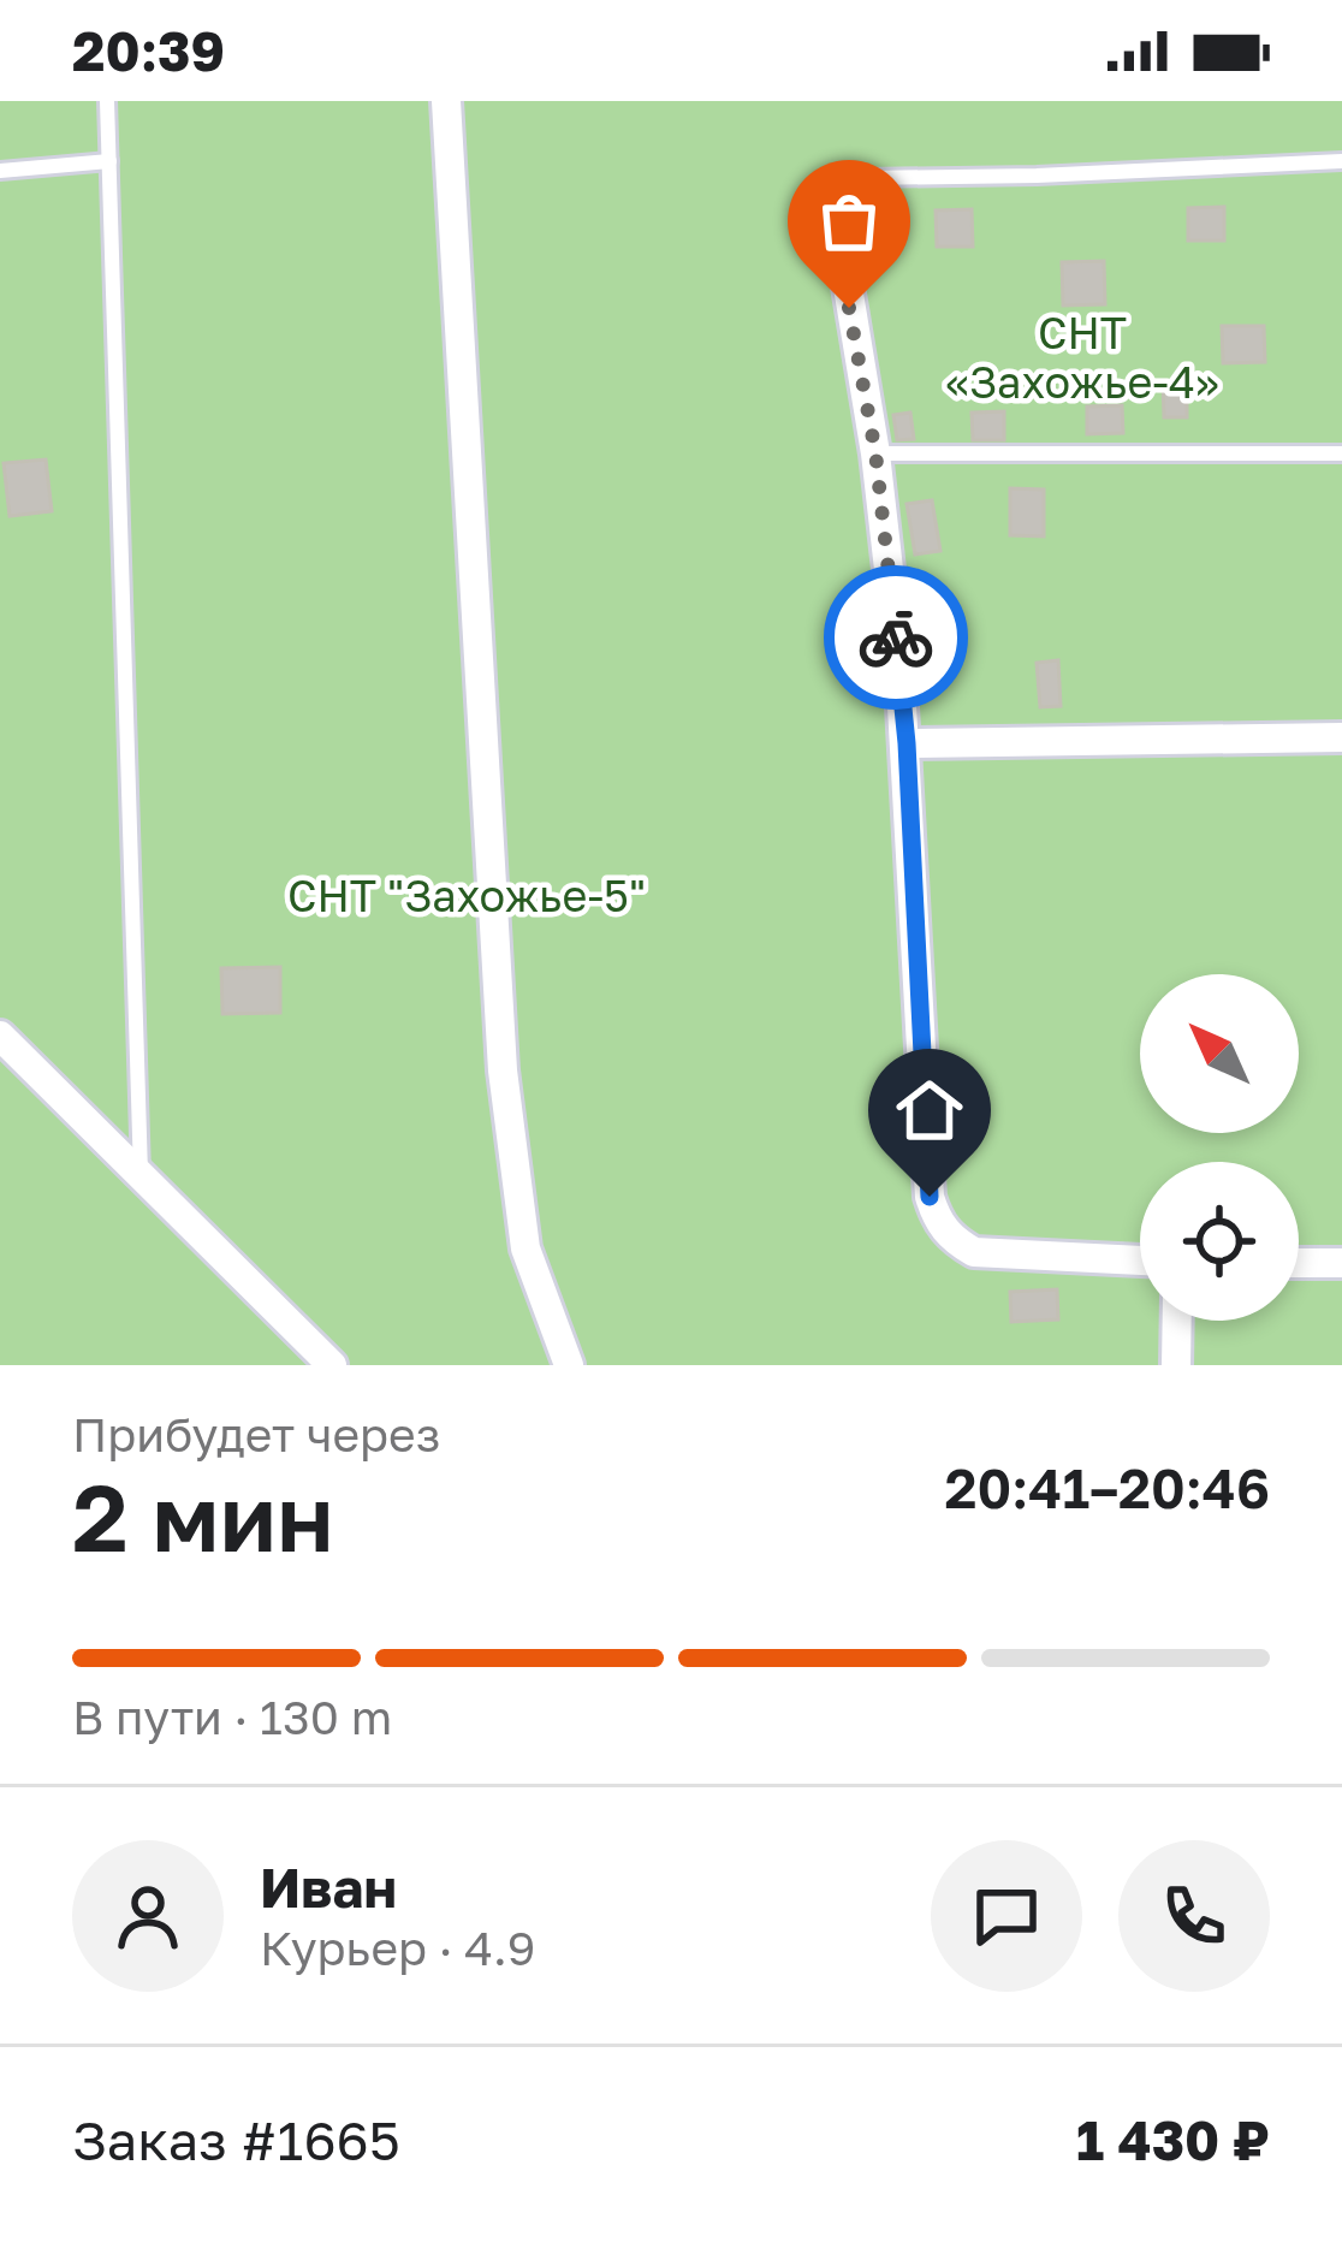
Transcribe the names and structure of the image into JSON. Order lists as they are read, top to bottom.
{
  "parks": ["СНТ «Захожье-4»", "СНТ \"Захожье-5\""],
  "north": "top left",
  "page": {
    "status": "20:39",
    "heading": ["2 мин", "Прибудет через", "20:41–20:46"],
    "panel": [
      "Иван",
      "Курьер · 4.9",
      "Заказ #1665",
      "1 430 ₽"
    ],
    "bar": "В пути · 130 m"
  }
}
